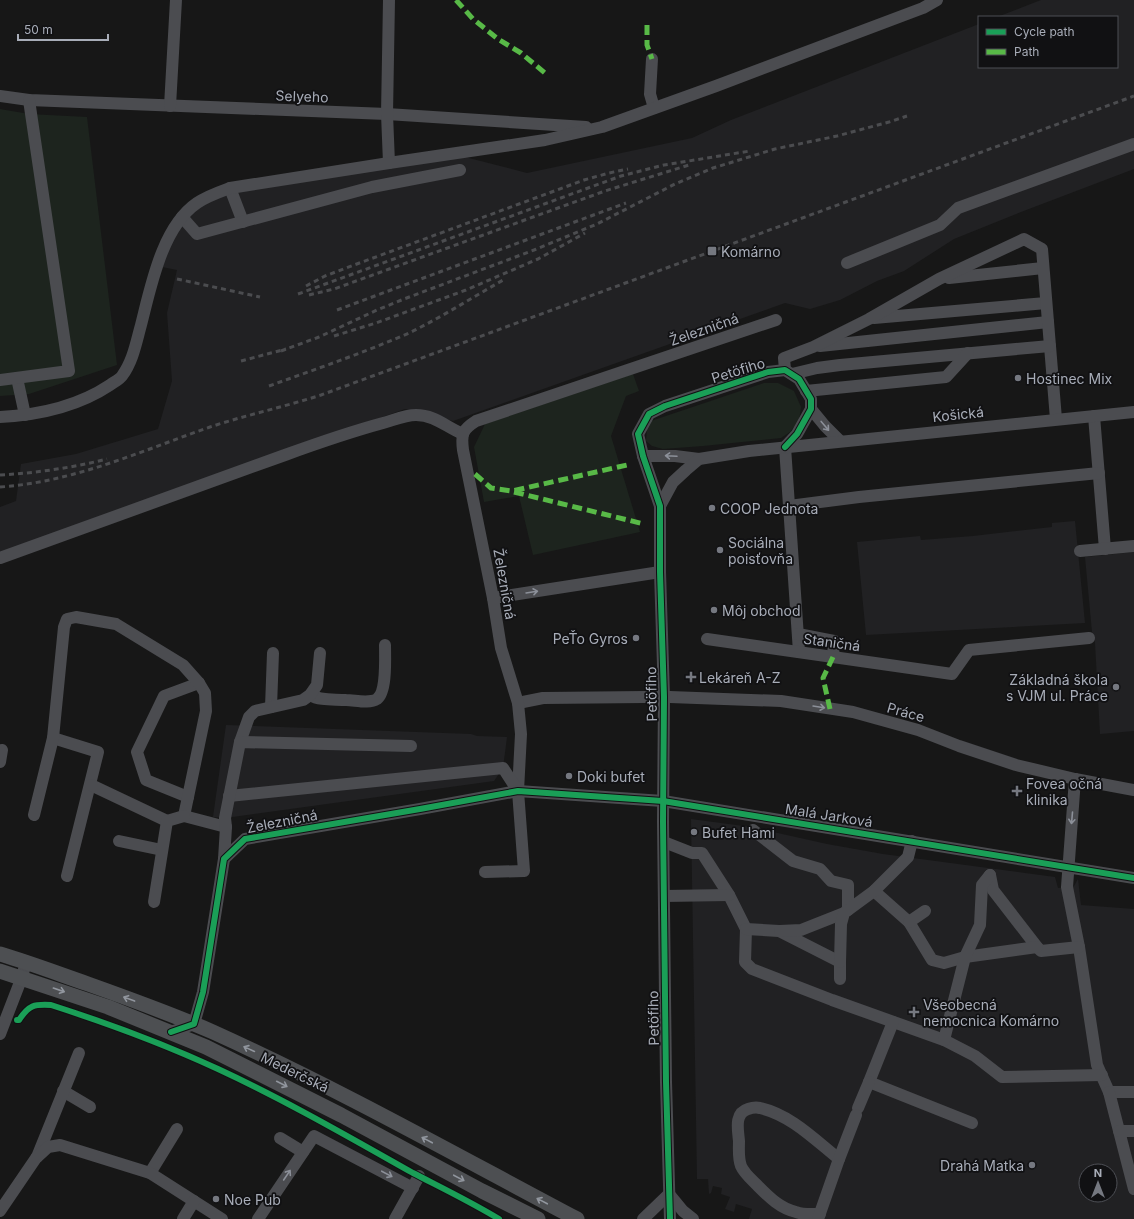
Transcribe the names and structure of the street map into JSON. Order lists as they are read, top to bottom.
{
  "streets": {
    "main road": ["Mederčská"],
    "street": [
      "Selyeho",
      "Železničná",
      "Petöfiho",
      "Košická",
      "Staničná",
      "Práce",
      "Malá Jarková"
    ]
  },
  "crossings": [
    ["Železničná", "Práce"],
    ["Železničná", "Malá Jarková"],
    ["Petöfiho", "Práce"],
    ["Petöfiho", "Malá Jarková"]
  ],
  "one_way": ["Práce"],
  "places": {
    "transit": ["Komárno"],
    "other": [
      "Hostinec Mix",
      "COOP Jednota",
      "Sociálna poisťovňa",
      "Môj obchod",
      "PeŤo Gyros",
      "Základná škola s VJM ul. Práce",
      "Doki bufet",
      "Bufet Hami",
      "Drahá Matka",
      "Noe Pub"
    ],
    "health": ["Lekáreň A-Z", "Fovea očná klinika", "Všeobecná nemocnica Komárno"]
  },
  "legend": ["Cycle path", "Path"],
  "scale_bar": "50 m",
  "north": "top"
}
